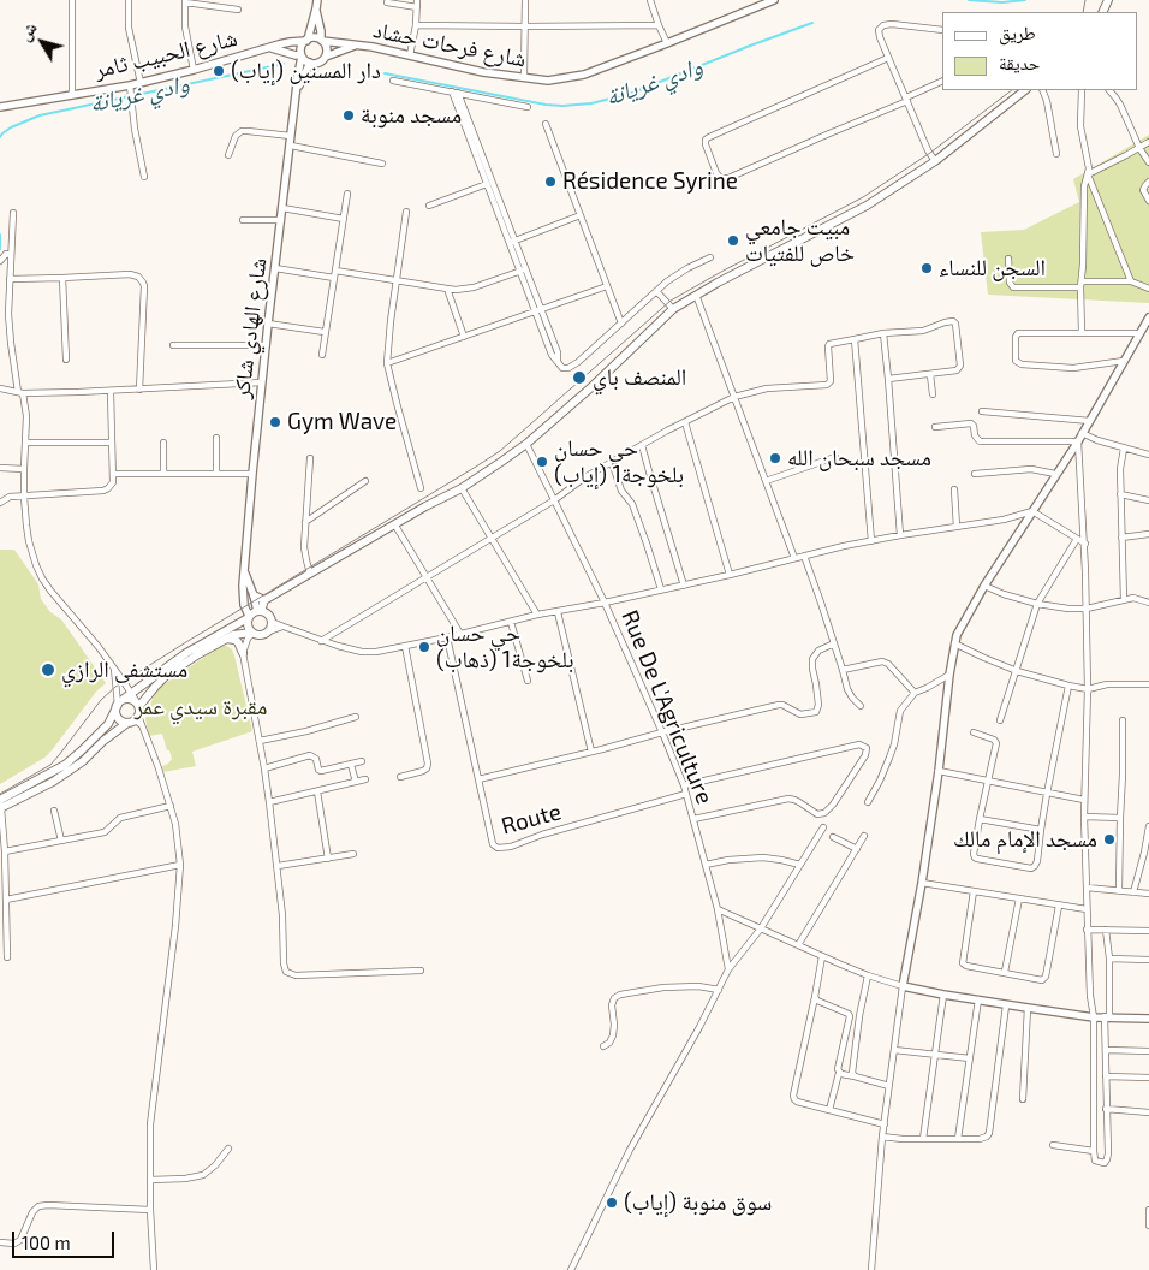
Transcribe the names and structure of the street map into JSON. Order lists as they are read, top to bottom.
{
  "streets": {
    "street": [
      "شارع فرحات حشاد",
      "شارع الحبيب ثامر",
      "شارع الهادي شاكر",
      "Rue De L'Agriculture",
      "Route"
    ]
  },
  "crossings": [
    ["شارع فرحات حشاد", "شارع الحبيب ثامر"],
    ["شارع فرحات حشاد", "شارع الهادي شاكر"],
    ["شارع الحبيب ثامر", "شارع الهادي شاكر"],
    ["Rue De L'Agriculture", "Route"]
  ],
  "water": ["وادي غريانة"],
  "parks": ["مقبرة سيدي عمر"],
  "places": [
    "دار المسنين (إياب)",
    "مسجد منوبة",
    "Résidence Syrine",
    "مبيت جامعي خاص للفتيات",
    "السجن للنساء",
    "المنصف باي",
    "Gym Wave",
    "مسجد سبحان الله",
    "حي حسان بلخوجة1 (إياب)",
    "حي حسان بلخوجة1 (ذهاب)",
    "مستشفى الرازي",
    "مسجد الإمام مالك",
    "سوق منوبة (إياب)"
  ],
  "legend": ["طريق", "حديقة"],
  "scale_bar": "100 m",
  "north": "top left"
}
